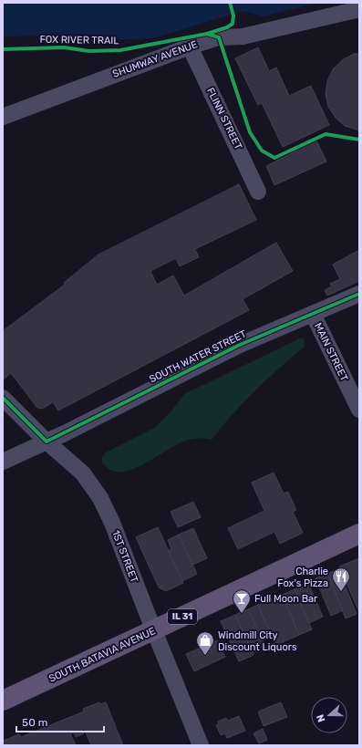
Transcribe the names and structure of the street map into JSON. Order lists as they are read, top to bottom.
{
  "streets": {
    "main road": ["IL 31", "SOUTH BATAVIA AVENUE"],
    "street": [
      "SHUMWAY AVENUE",
      "FLINN STREET",
      "MAIN STREET",
      "SOUTH WATER STREET",
      "1ST STREET"
    ],
    "cycle path": ["FOX RIVER TRAIL"]
  },
  "crossings": [
    ["SHUMWAY AVENUE", "FLINN STREET"],
    ["MAIN STREET", "SOUTH WATER STREET"],
    ["SOUTH WATER STREET", "1ST STREET"],
    ["1ST STREET", "SOUTH BATAVIA AVENUE"]
  ],
  "places": {
    "restaurant": ["Charlie Fox's Pizza"],
    "bar": ["Full Moon Bar"],
    "shop": ["Windmill City Discount Liquors"]
  },
  "scale_bar": "50 m",
  "north": "left"
}
